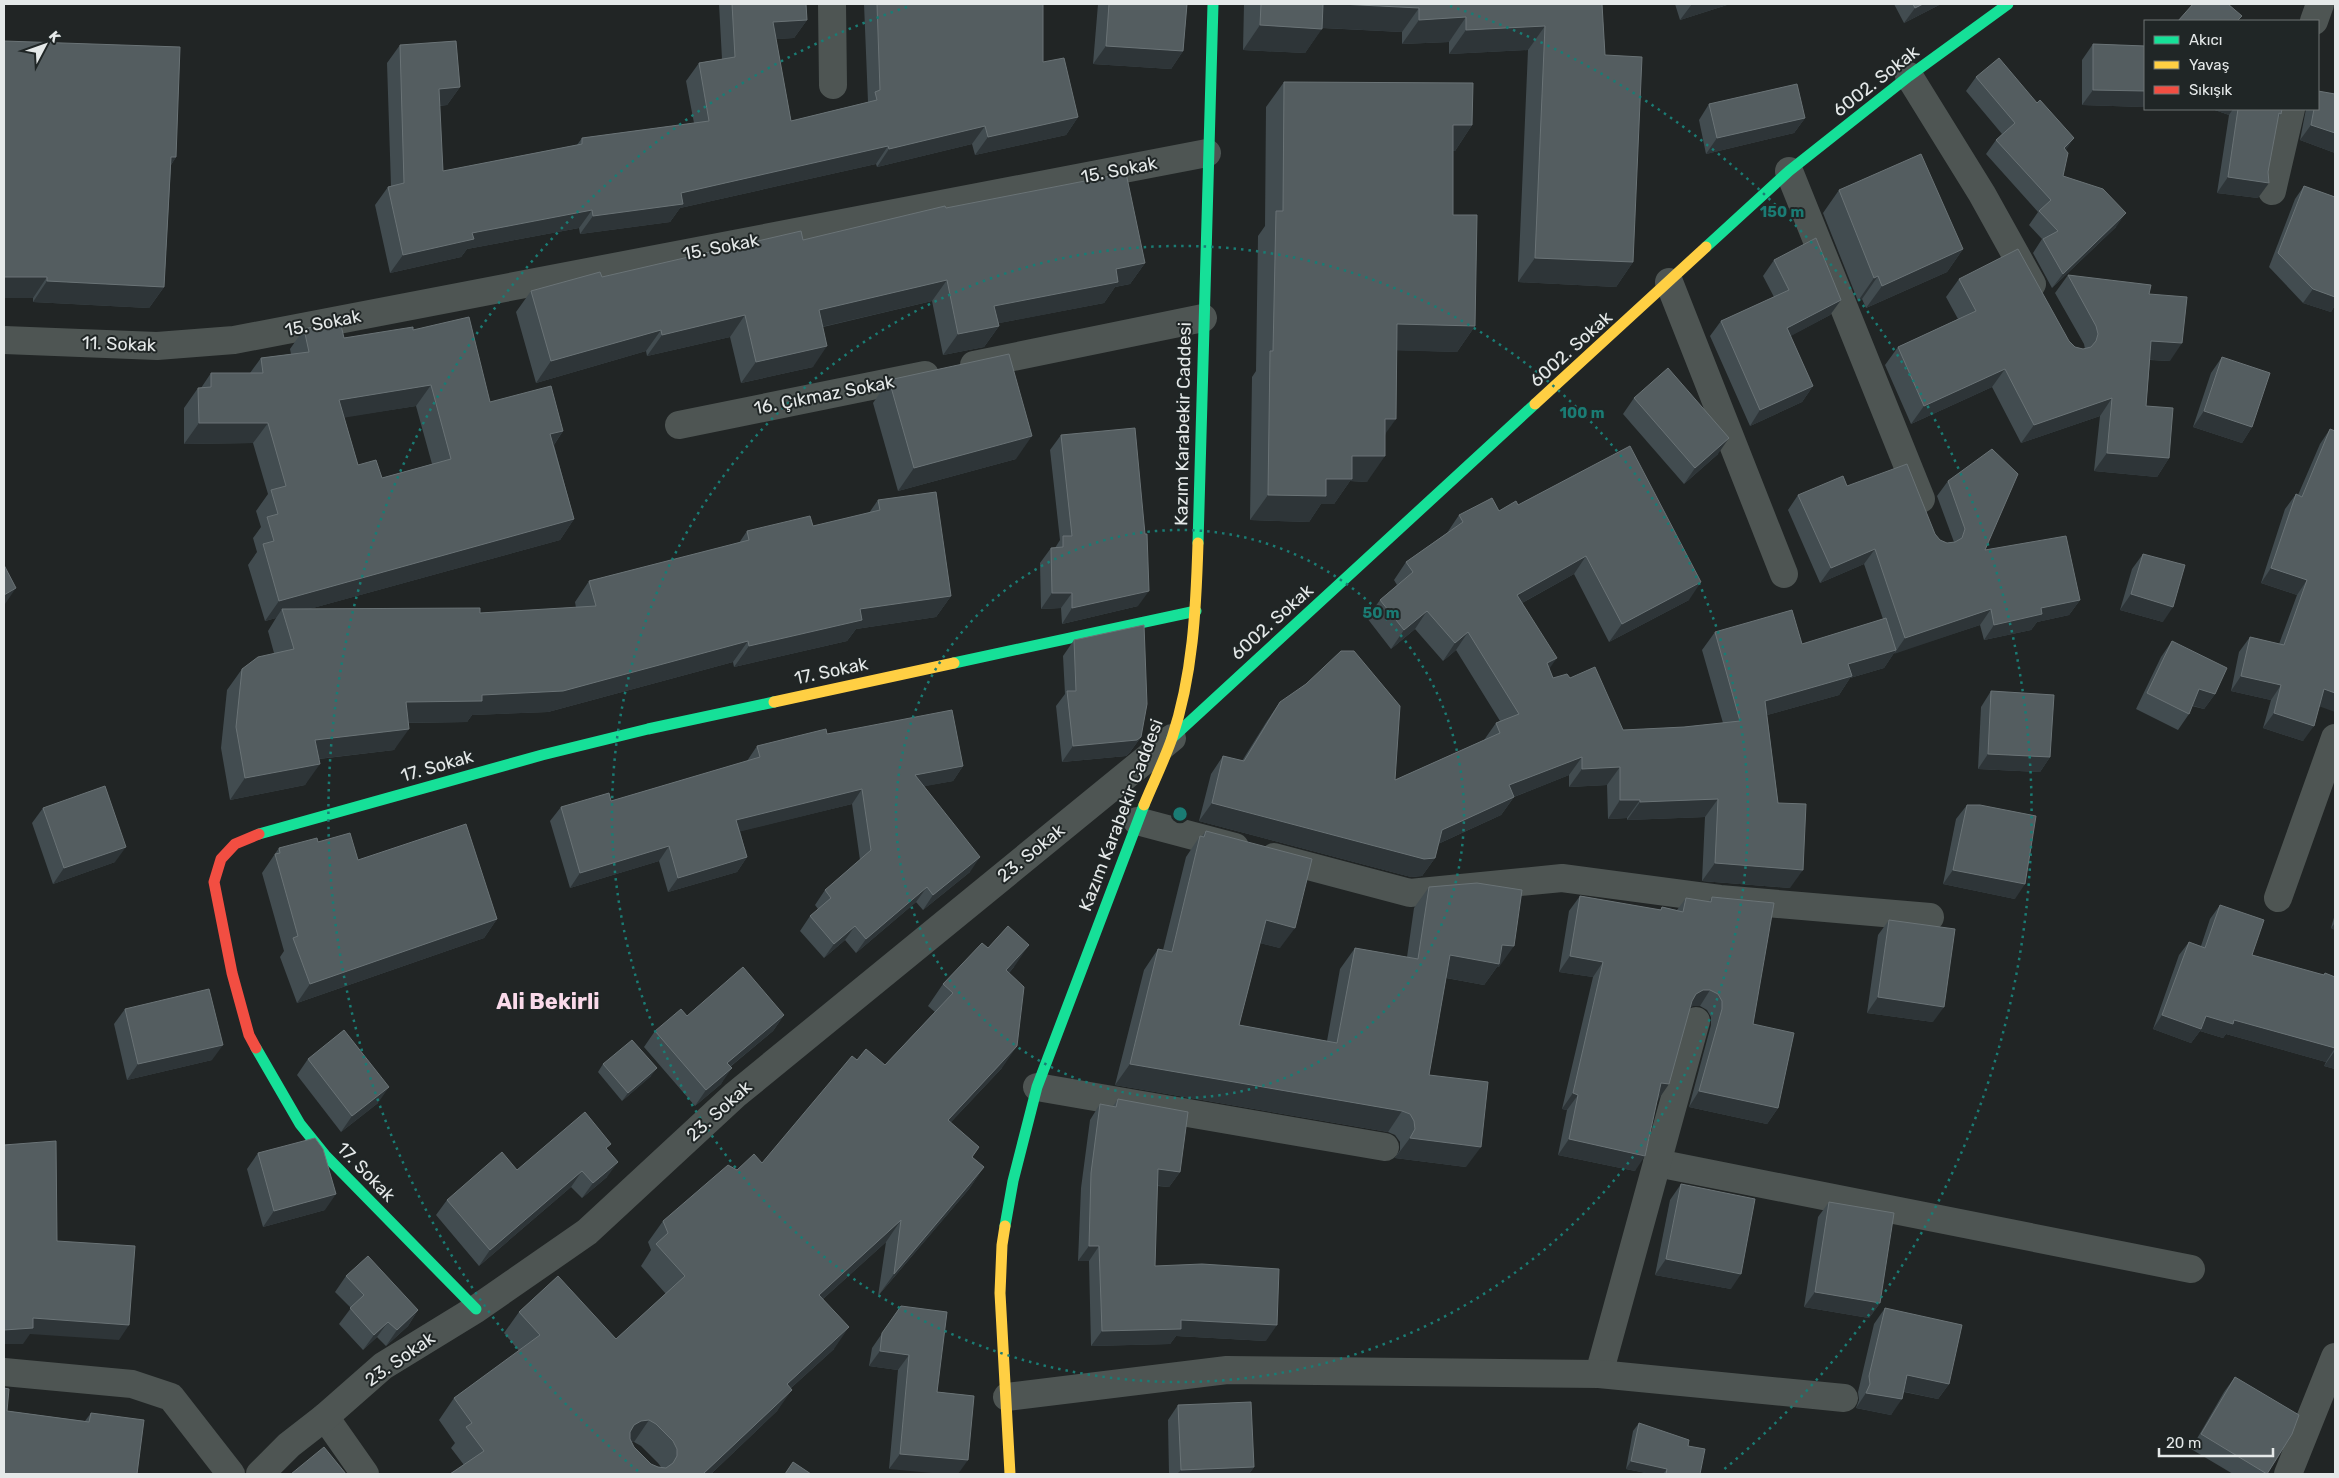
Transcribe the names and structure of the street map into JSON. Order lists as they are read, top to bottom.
{
  "streets": {
    "street": [
      "6002. Sokak",
      "15. Sokak",
      "11. Sokak",
      "16. Çıkmaz Sokak",
      "Kazım Karabekir Caddesi",
      "17. Sokak",
      "23. Sokak"
    ]
  },
  "crossings": [
    ["6002. Sokak", "Kazım Karabekir Caddesi"],
    ["6002. Sokak", "23. Sokak"],
    ["15. Sokak", "11. Sokak"],
    ["15. Sokak", "Kazım Karabekir Caddesi"],
    ["16. Çıkmaz Sokak", "Kazım Karabekir Caddesi"],
    ["Kazım Karabekir Caddesi", "17. Sokak"],
    ["Kazım Karabekir Caddesi", "23. Sokak"],
    ["17. Sokak", "23. Sokak"]
  ],
  "districts": ["Ali Bekirli"],
  "legend": ["Akıcı", "Yavaş", "Sıkışık"],
  "scale_bar": "20 m",
  "north": "top right",
  "rings": ["150 m", "100 m", "50 m"]
}
